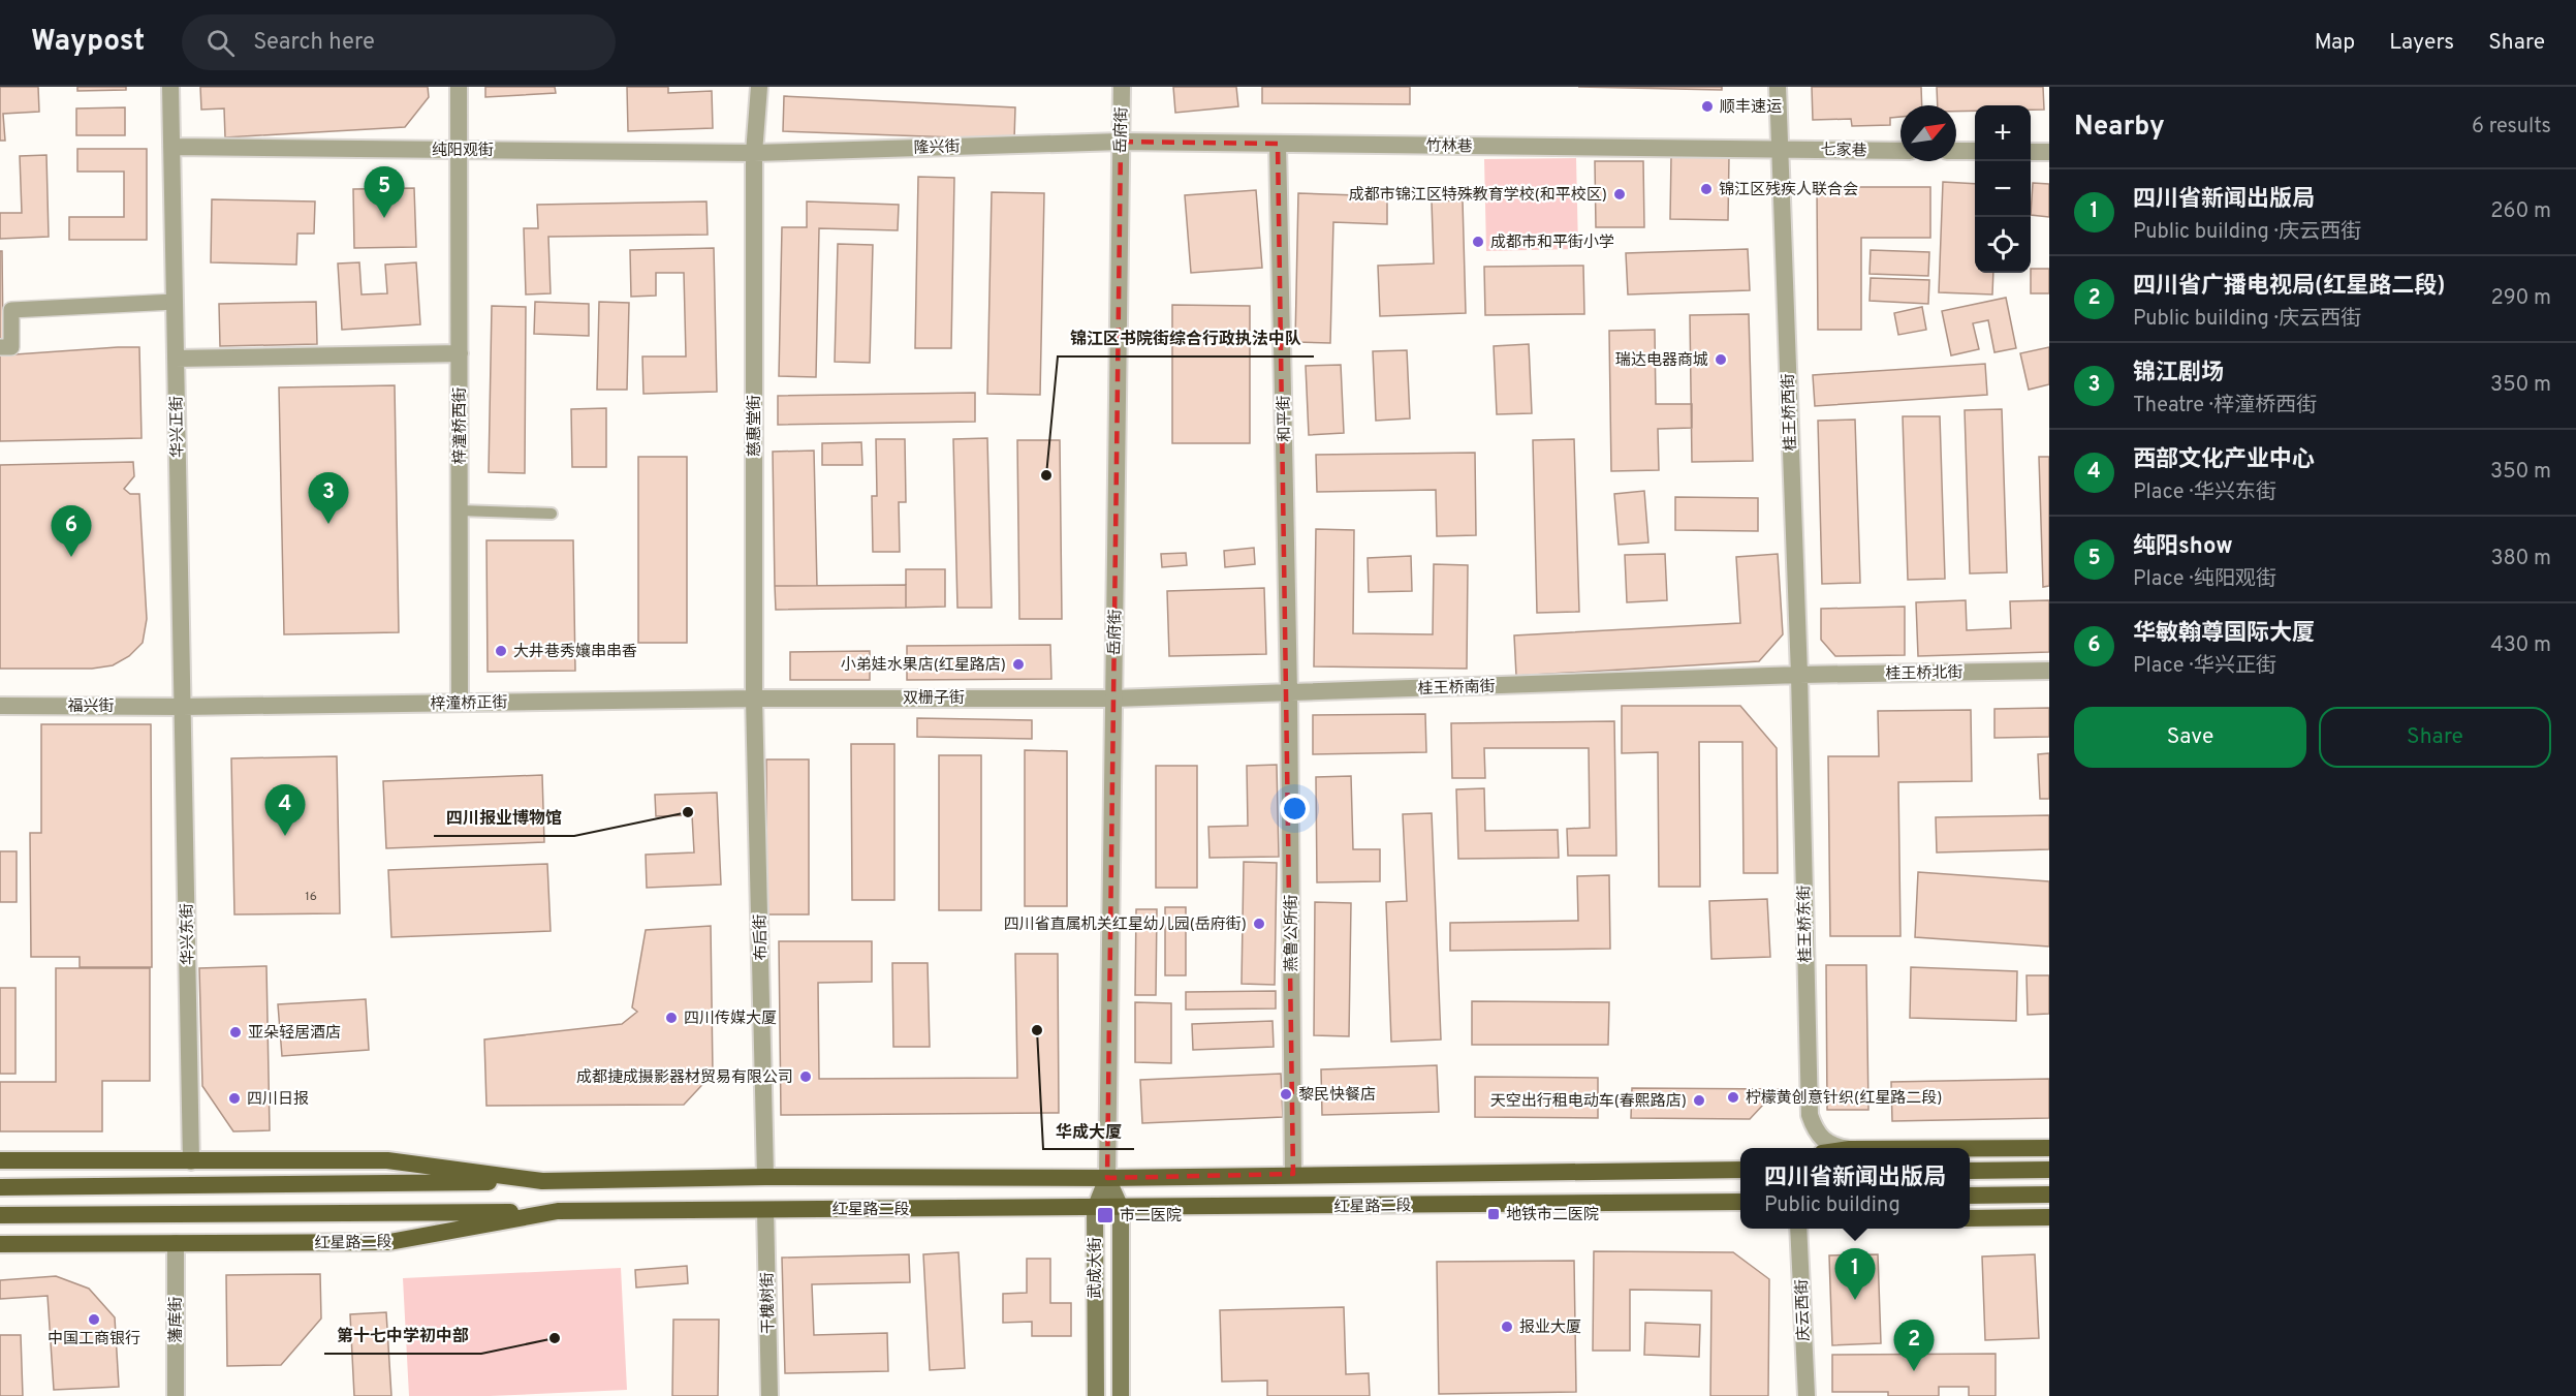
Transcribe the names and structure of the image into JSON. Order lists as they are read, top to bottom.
{
  "streets": {
    "main road": ["红星路二段", "武成大街"],
    "street": [
      "岳府街",
      "竹林巷",
      "隆兴街",
      "纯阳观街",
      "七家巷",
      "桂王桥西街",
      "和平街",
      "梓潼桥西街",
      "慈惠堂街",
      "华兴正街",
      "桂王桥北街",
      "桂王桥南街",
      "双栅子街",
      "梓潼桥正街",
      "福兴街",
      "桂王桥东街",
      "燕鲁公所街",
      "华兴东街",
      "布后街",
      "干槐树街",
      "庆云西街",
      "藩库街"
    ]
  },
  "crossings": [
    ["岳府街", "竹林巷"],
    ["岳府街", "隆兴街"],
    ["岳府街", "桂王桥南街"],
    ["岳府街", "双栅子街"],
    ["岳府街", "红星路二段"],
    ["岳府街", "武成大街"],
    ["竹林巷", "隆兴街"],
    ["竹林巷", "七家巷"],
    ["竹林巷", "桂王桥西街"],
    ["竹林巷", "和平街"],
    ["隆兴街", "纯阳观街"],
    ["隆兴街", "慈惠堂街"],
    ["纯阳观街", "梓潼桥西街"],
    ["纯阳观街", "慈惠堂街"],
    ["纯阳观街", "华兴正街"],
    ["七家巷", "桂王桥西街"],
    ["桂王桥西街", "桂王桥北街"],
    ["桂王桥西街", "桂王桥南街"],
    ["桂王桥西街", "桂王桥东街"],
    ["和平街", "桂王桥南街"],
    ["和平街", "燕鲁公所街"],
    ["梓潼桥西街", "梓潼桥正街"],
    ["慈惠堂街", "双栅子街"],
    ["慈惠堂街", "梓潼桥正街"],
    ["慈惠堂街", "布后街"],
    ["华兴正街", "梓潼桥正街"],
    ["华兴正街", "福兴街"],
    ["华兴正街", "华兴东街"],
    ["桂王桥北街", "桂王桥南街"],
    ["桂王桥北街", "桂王桥东街"],
    ["桂王桥南街", "双栅子街"],
    ["桂王桥南街", "桂王桥东街"],
    ["桂王桥南街", "燕鲁公所街"],
    ["双栅子街", "梓潼桥正街"],
    ["双栅子街", "布后街"],
    ["梓潼桥正街", "福兴街"],
    ["梓潼桥正街", "华兴东街"],
    ["梓潼桥正街", "布后街"],
    ["福兴街", "华兴东街"],
    ["燕鲁公所街", "红星路二段"],
    ["华兴东街", "红星路二段"],
    ["布后街", "红星路二段"],
    ["红星路二段", "武成大街"],
    ["红星路二段", "干槐树街"],
    ["红星路二段", "藩库街"]
  ],
  "places": {
    "other": [
      "顺丰速运",
      "锦江区残疾人联合会",
      "成都市锦江区特殊教育学校(和平校区)",
      "成都市和平街小学",
      "瑞达电器商城",
      "锦江区书院街综合行政执法中队",
      "大井巷秀孃串串香",
      "小弟娃水果店(红星路店)",
      "四川报业博物馆",
      "四川省直属机关红星幼儿园(岳府街)",
      "四川传媒大厦",
      "华成大厦",
      "亚朵轻居酒店",
      "成都捷成摄影器材贸易有限公司",
      "黎民快餐店",
      "柠檬黄创意针织(红星路二段)",
      "四川日报",
      "天空出行租电动车(春熙路店)",
      "中国工商银行",
      "报业大厦",
      "第十七中学初中部"
    ],
    "transit": ["地铁市二医院", "市二医院"]
  },
  "house_numbers": ["16"],
  "north": "top right",
  "page": {
    "header": "Waypost",
    "search": "Search here",
    "nav": ["Map", "Layers", "Share"],
    "heading": ["Nearby", "6 results"],
    "map_buttons": ["+", "−"],
    "pins": [
      "5",
      "3",
      "6",
      "4",
      "1",
      "2"
    ],
    "list": [
      {
        "mark": "1",
        "name": "四川省新闻出版局",
        "note": "Public building · 庆云西街",
        "value": "260 m"
      },
      {
        "mark": "2",
        "name": "四川省广播电视局(红星路二段)",
        "note": "Public building · 庆云西街",
        "value": "290 m"
      },
      {
        "mark": "3",
        "name": "锦江剧场",
        "note": "Theatre · 梓潼桥西街",
        "value": "350 m"
      },
      {
        "mark": "4",
        "name": "西部文化产业中心",
        "note": "Place · 华兴东街",
        "value": "350 m"
      },
      {
        "mark": "5",
        "name": "纯阳show",
        "note": "Place · 纯阳观街",
        "value": "380 m"
      },
      {
        "mark": "6",
        "name": "华敏·翰尊国际大厦",
        "note": "Place · 华兴正街",
        "value": "430 m"
      }
    ],
    "buttons": ["Save", "Share"],
    "popup": ["四川省新闻出版局", "Public building"]
  }
}
